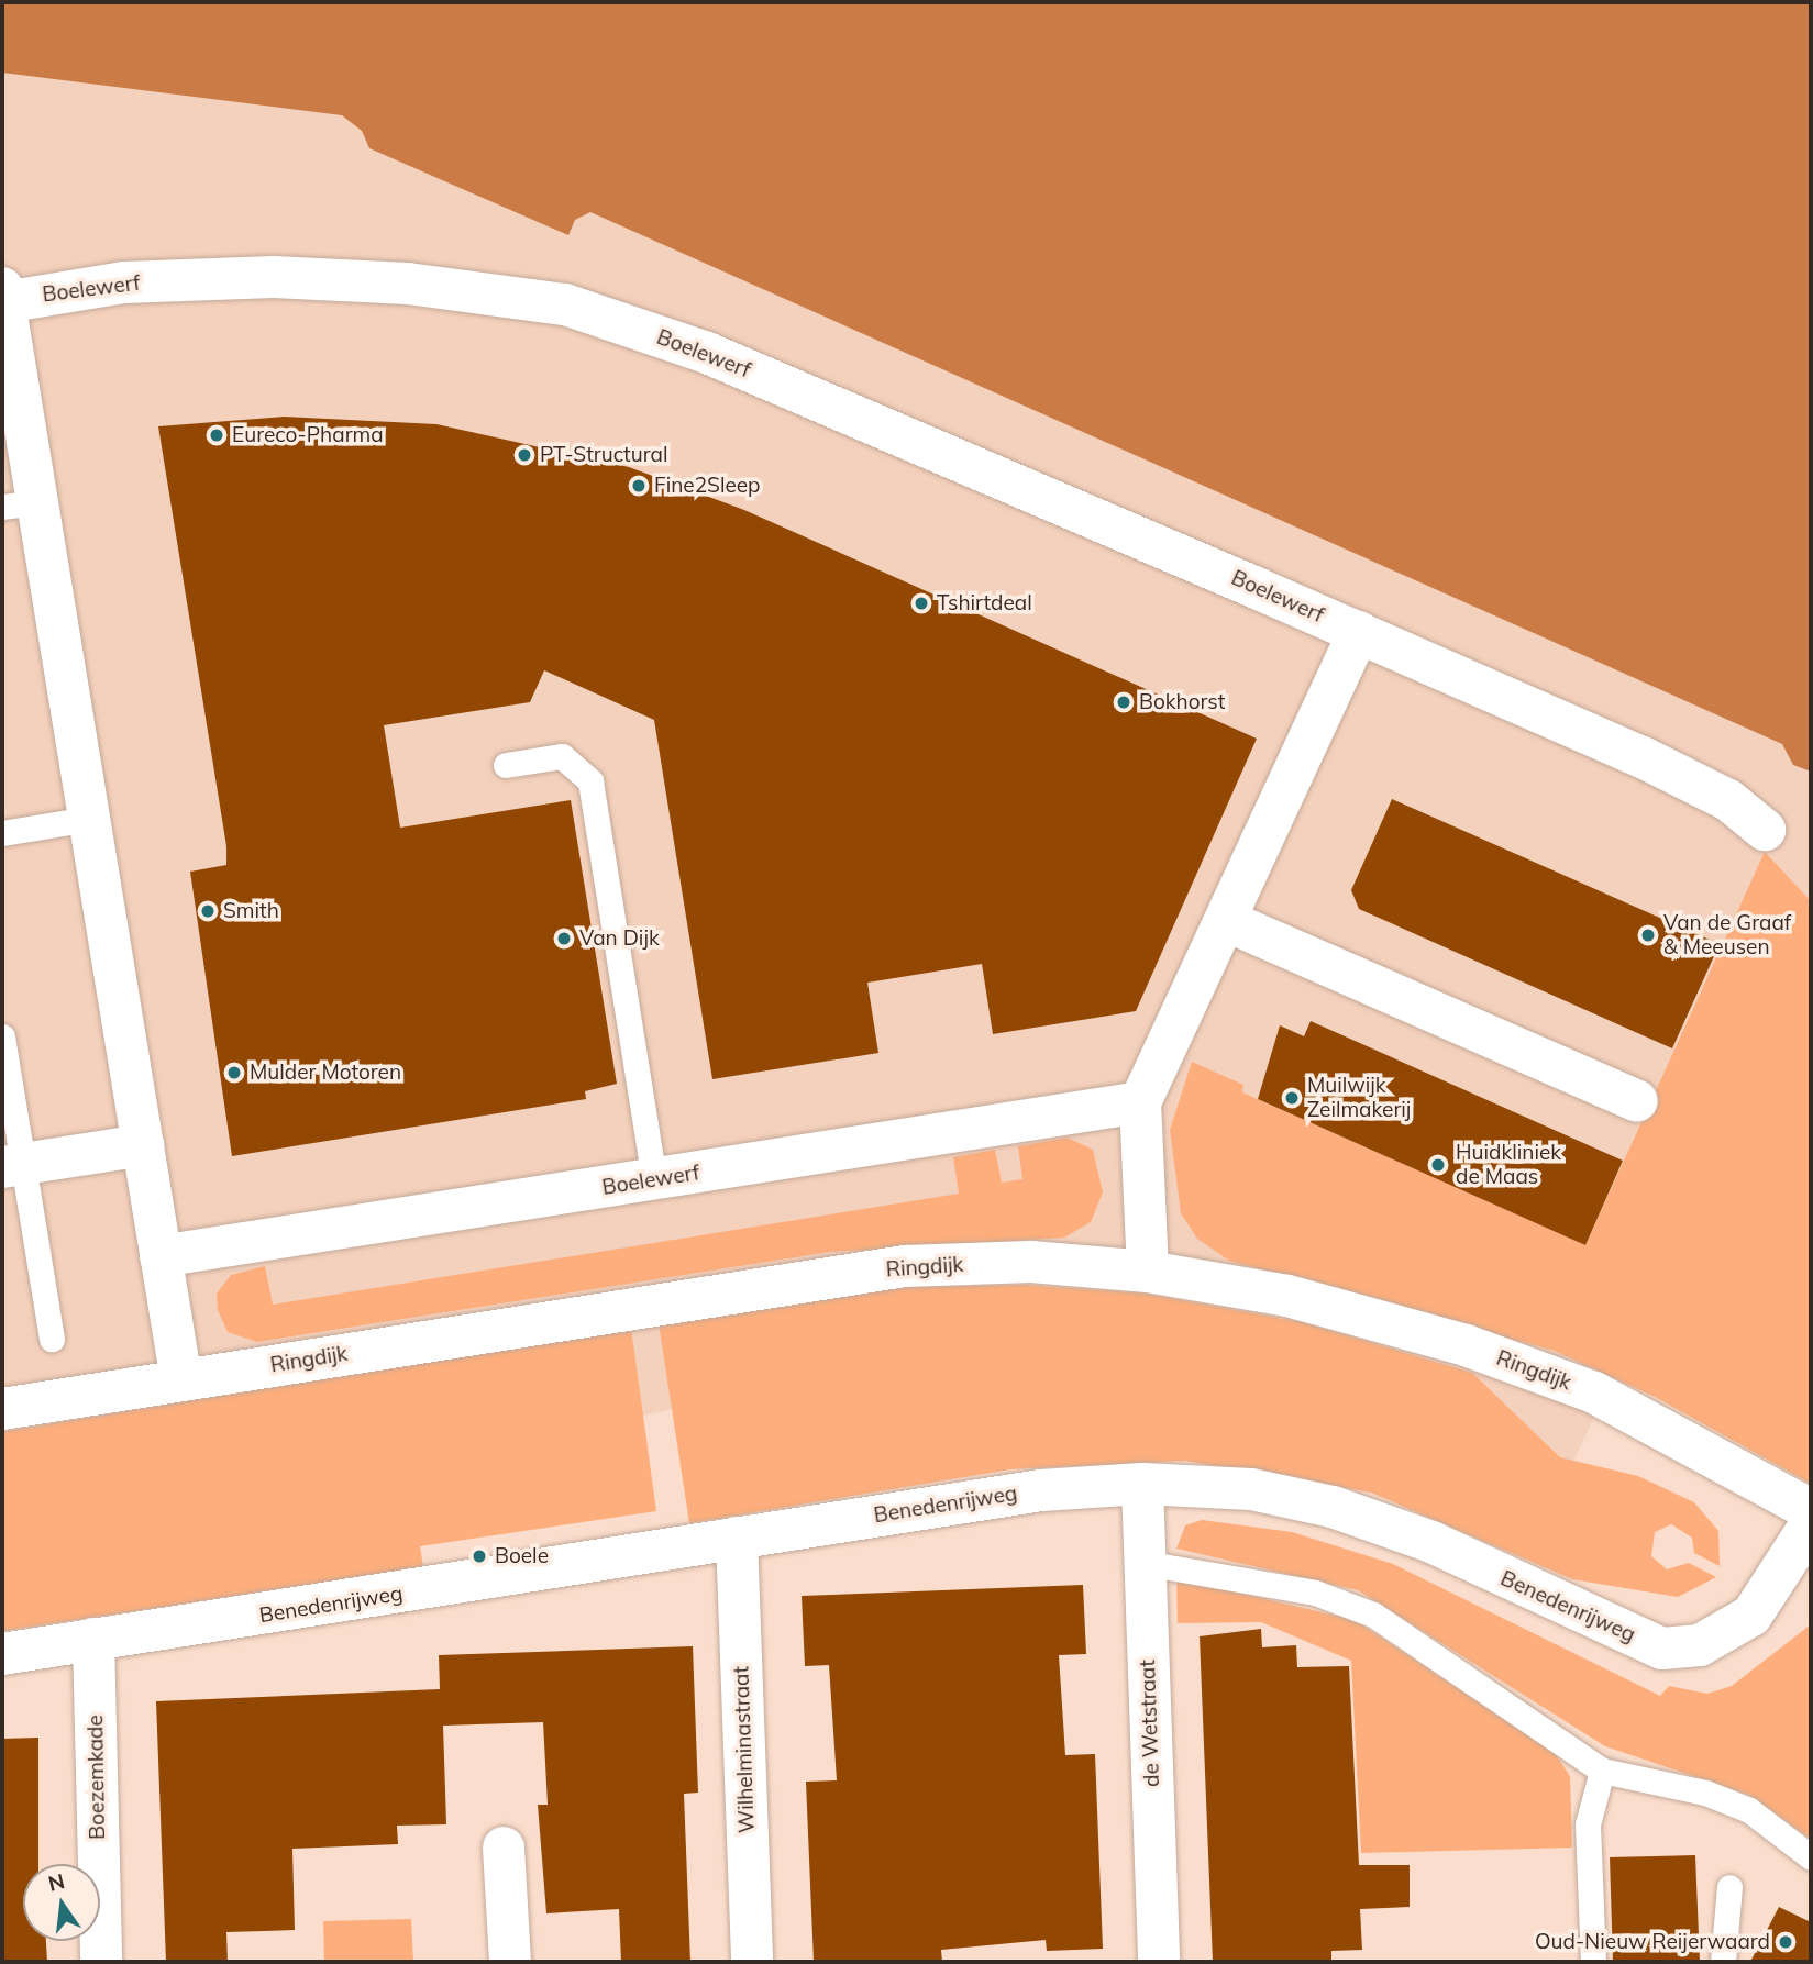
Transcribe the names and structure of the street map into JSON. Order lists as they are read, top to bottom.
{
  "streets": {
    "street": [
      "Boelewerf",
      "Ringdijk",
      "Benedenrijweg",
      "de Wetstraat",
      "Wilhelminastraat",
      "Boezemkade"
    ]
  },
  "crossings": [
    ["Boelewerf", "Ringdijk"],
    ["Benedenrijweg", "de Wetstraat"],
    ["Benedenrijweg", "Wilhelminastraat"],
    ["Benedenrijweg", "Boezemkade"]
  ],
  "places": [
    "Eureco-Pharma",
    "PT-Structural",
    "Fine2Sleep",
    "Tshirtdeal",
    "Bokhorst",
    "Smith",
    "Van de Graaf & Meeusen",
    "Van Dijk",
    "Mulder Motoren",
    "Muilwijk Zeilmakerij",
    "Huidkliniek de Maas",
    "Boele",
    "Oud-Nieuw Reijerwaard"
  ],
  "north": "top"
}
